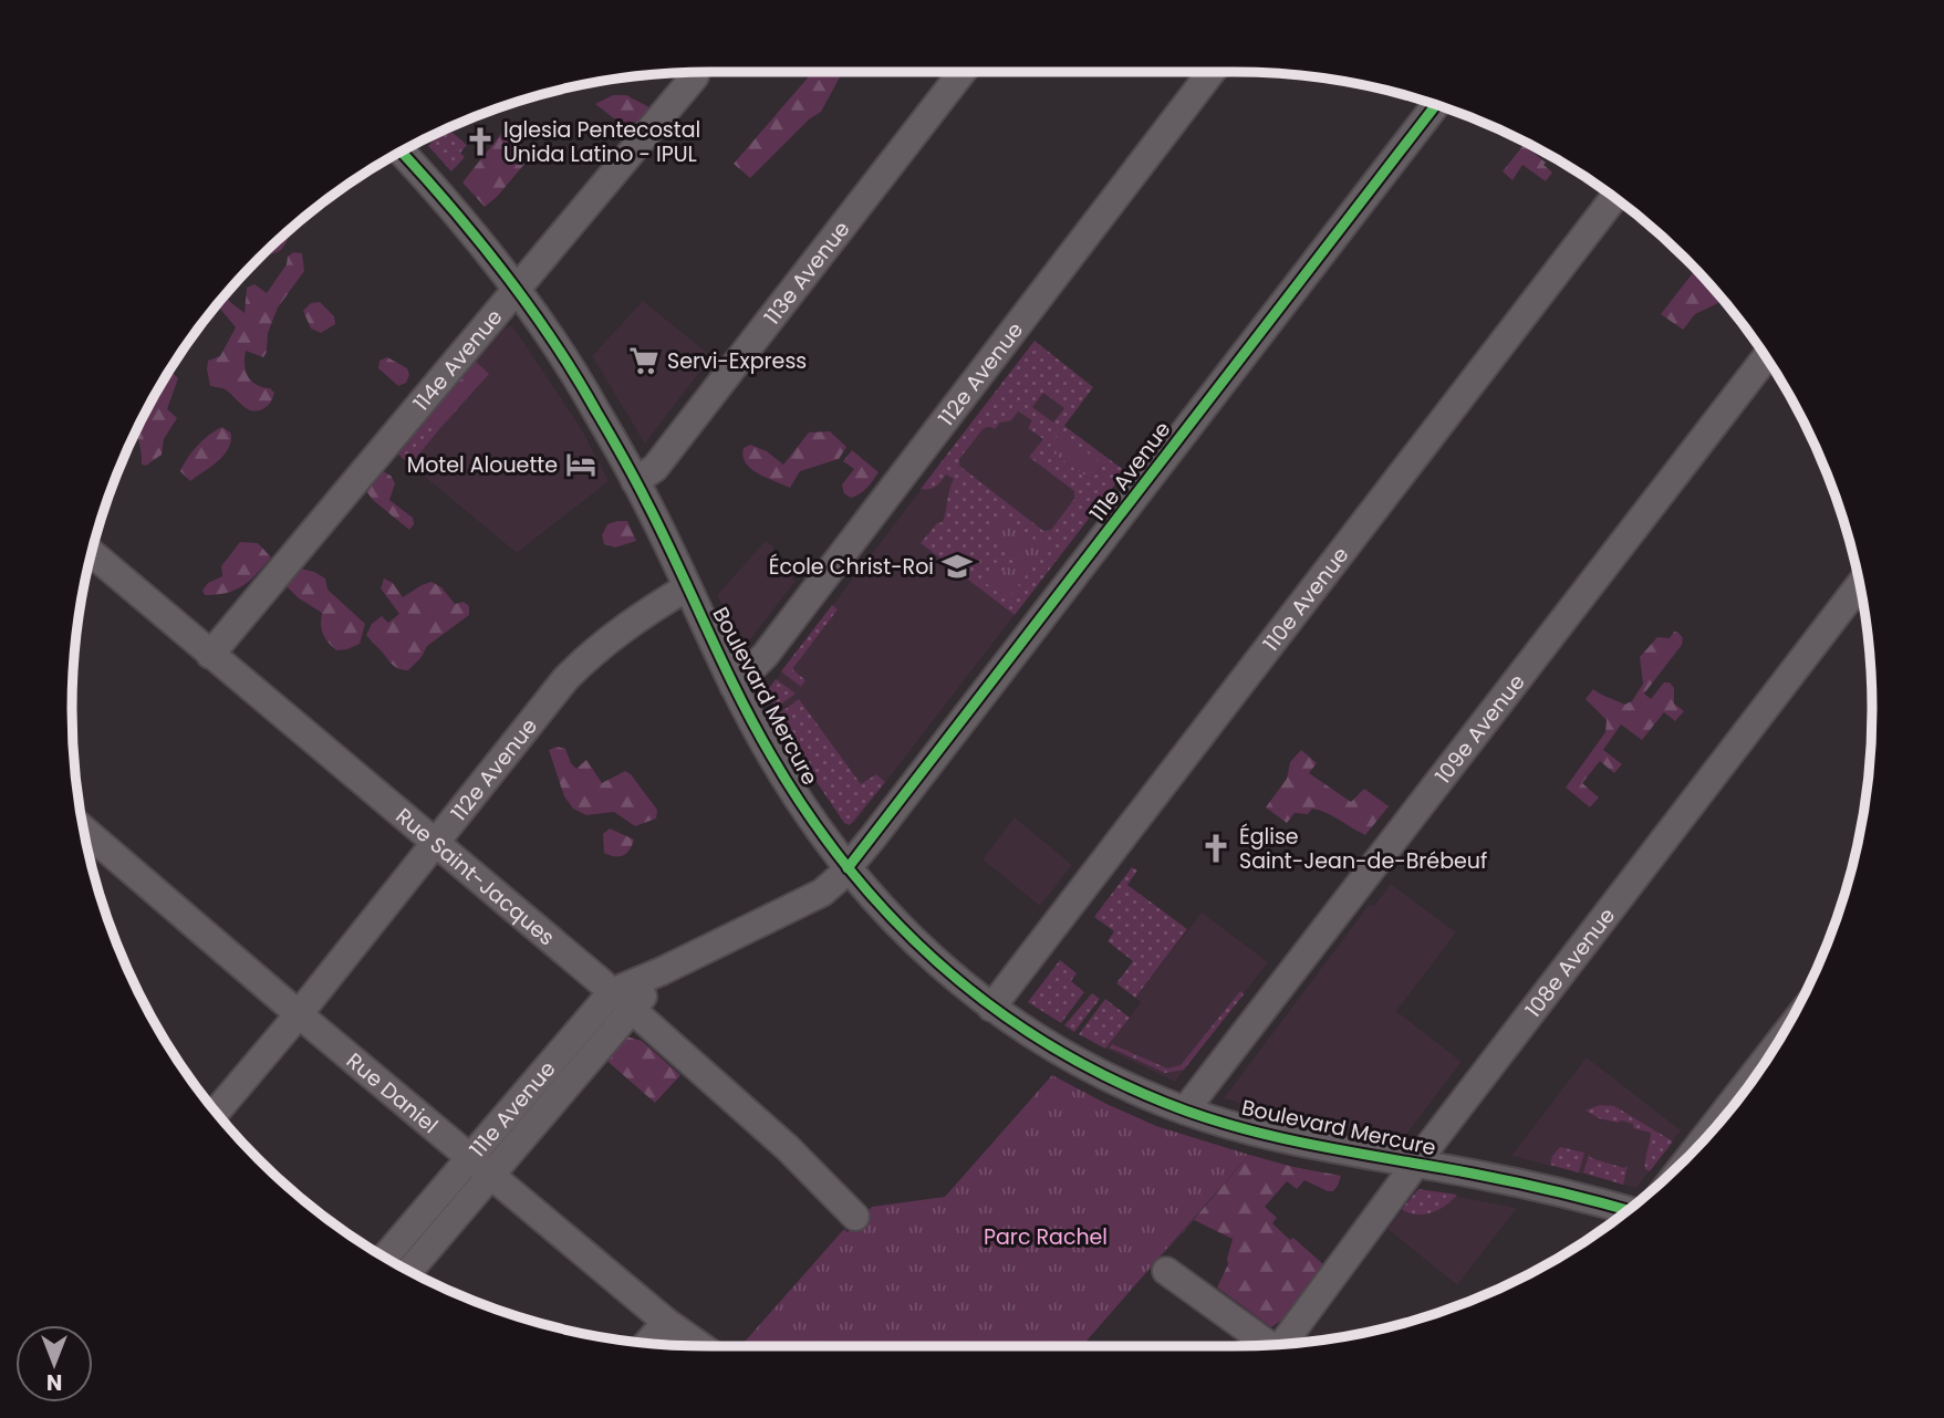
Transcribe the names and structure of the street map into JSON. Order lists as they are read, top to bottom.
{
  "streets": {
    "street": [
      "113e Avenue",
      "114e Avenue",
      "112e Avenue",
      "111e Avenue",
      "110e Avenue",
      "Boulevard Mercure",
      "109e Avenue",
      "Rue Saint-Jacques",
      "108e Avenue",
      "Rue Daniel"
    ]
  },
  "crossings": [
    ["113e Avenue", "Boulevard Mercure"],
    ["114e Avenue", "Boulevard Mercure"],
    ["114e Avenue", "Rue Saint-Jacques"],
    ["112e Avenue", "Boulevard Mercure"],
    ["112e Avenue", "Rue Saint-Jacques"],
    ["112e Avenue", "Rue Daniel"],
    ["111e Avenue", "Boulevard Mercure"],
    ["111e Avenue", "Rue Saint-Jacques"],
    ["111e Avenue", "Rue Daniel"],
    ["110e Avenue", "Boulevard Mercure"],
    ["Boulevard Mercure", "109e Avenue"],
    ["Boulevard Mercure", "108e Avenue"]
  ],
  "parks": ["Parc Rachel"],
  "places": {
    "church": ["Iglesia Pentecostal Unida Latino - IPUL", "Église Saint-Jean-de-Brébeuf"],
    "supermarket": ["Servi-Express"],
    "hotel": ["Motel Alouette"],
    "school or university": ["École Christ-Roi"]
  },
  "north": "bottom"
}
